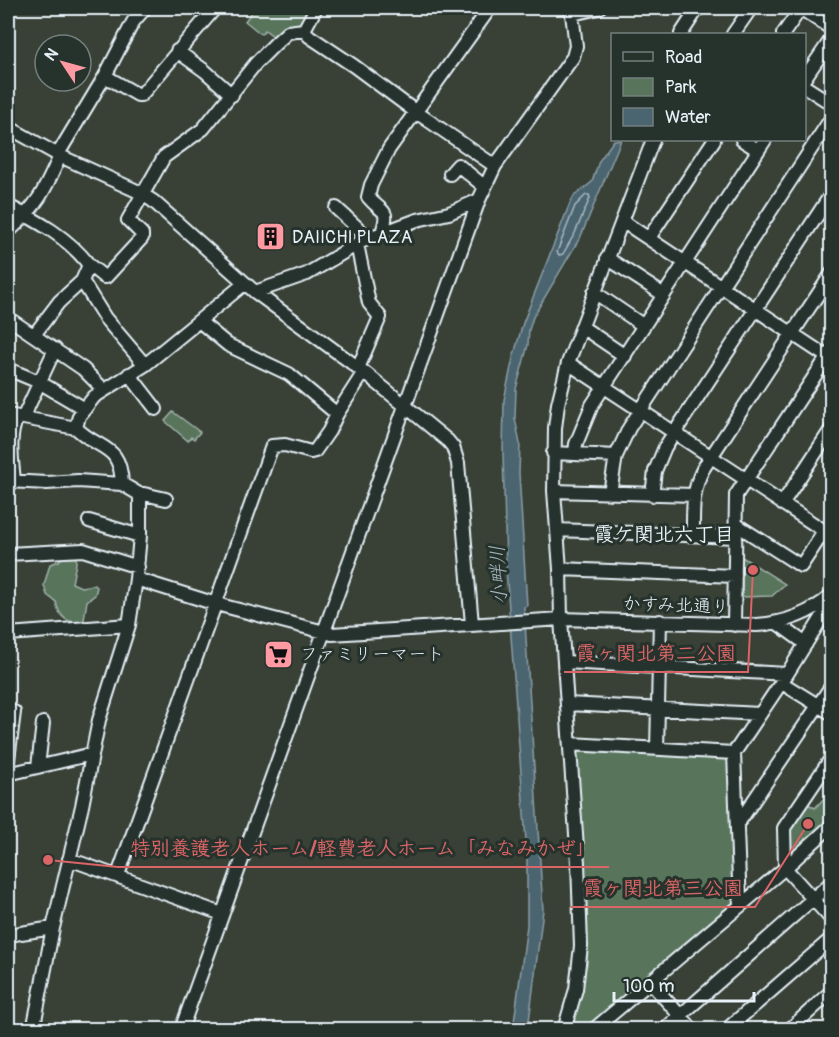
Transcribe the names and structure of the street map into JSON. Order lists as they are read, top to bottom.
{
  "streets": {
    "street": ["かすみ北通り"]
  },
  "districts": ["霞ケ関北六丁目"],
  "water": ["小畔川"],
  "places": {
    "building": ["DAIICHI PLAZA"],
    "other": ["霞ヶ関北第二公園", "霞ヶ関北第三公園", "特別養護老人ホーム/軽費老人ホーム「みなみかぜ」"],
    "supermarket": ["ファミリーマート"]
  },
  "legend": ["Road", "Park", "Water"],
  "scale_bar": "100 m",
  "north": "top left"
}
